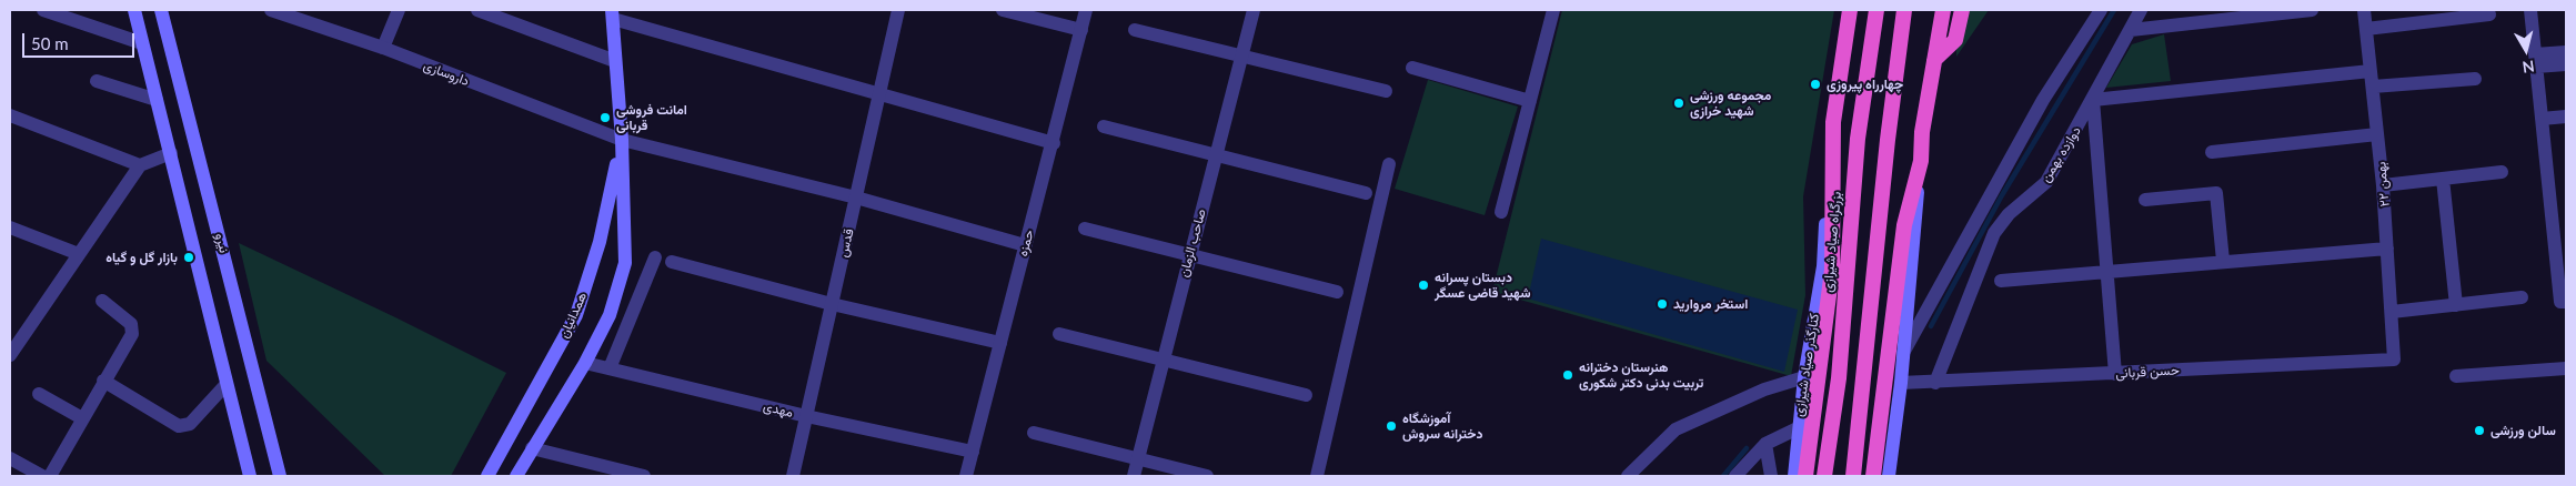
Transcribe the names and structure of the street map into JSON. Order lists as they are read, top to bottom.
{
  "streets": {
    "highway": ["بزرگراه صیاد شیرازی"],
    "main road": ["نیرو", "همدانیان", "کنارگذر صیاد شیرازی"],
    "street": [
      "داروسازی",
      "دوازده بهمن",
      "۲۲ بهمن",
      "قدس",
      "حمزه",
      "صاحب الزمان",
      "حسن قربانی",
      "مهدی"
    ]
  },
  "crossings": [
    ["داروسازی", "قدس"],
    ["داروسازی", "حمزه"],
    ["داروسازی", "همدانیان"],
    ["دوازده بهمن", "حسن قربانی"],
    ["۲۲ بهمن", "حسن قربانی"],
    ["قدس", "مهدی"],
    ["حمزه", "مهدی"],
    ["همدانیان", "مهدی"]
  ],
  "places": [
    "چهارراه پیروزی",
    "مجموعه ورزشی شهید خرازی",
    "امانت فروشی قربانی",
    "بازار گل و گیاه",
    "دبستان پسرانه شهید قاضی عسگر",
    "استخر مروارید",
    "هنرستان دخترانه تربیت بدنی دکتر شکوری",
    "آموزشگاه دخترانه سروش",
    "سالن ورزشی"
  ],
  "scale_bar": "50 m",
  "north": "bottom"
}
